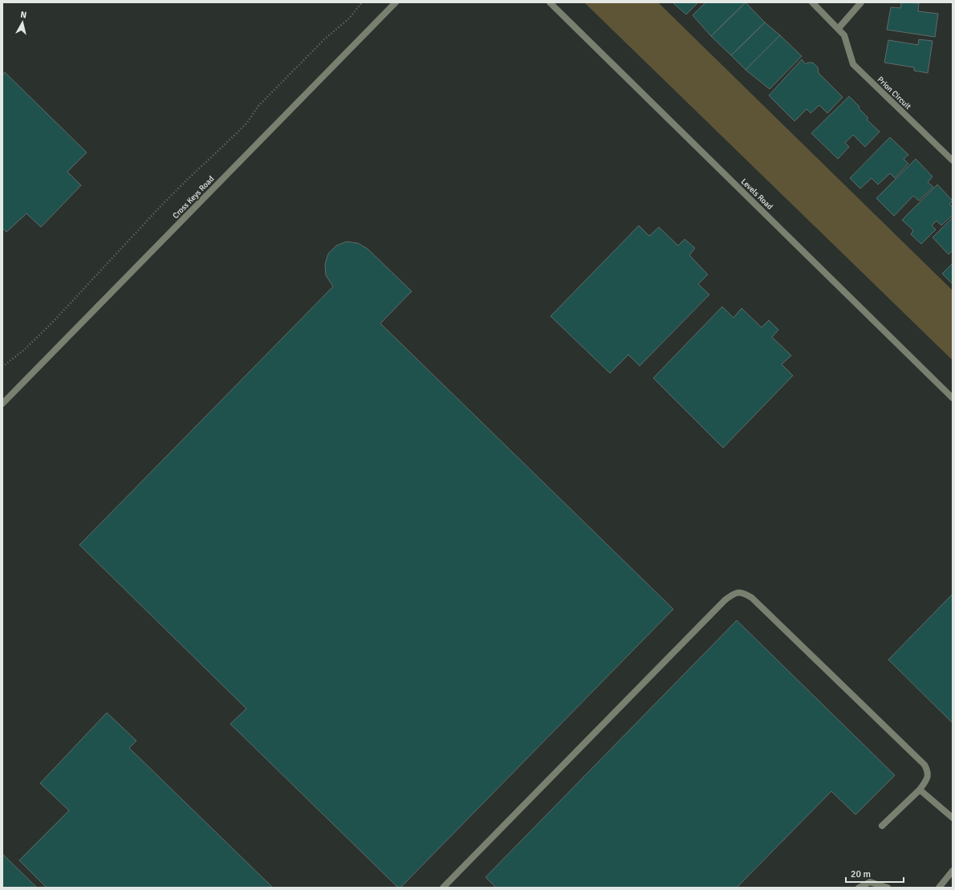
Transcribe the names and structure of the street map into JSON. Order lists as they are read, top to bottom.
{
  "streets": {
    "street": ["Prion Circuit", "Levels Road", "Cross Keys Road"]
  },
  "scale_bar": "20 m",
  "north": "top"
}
